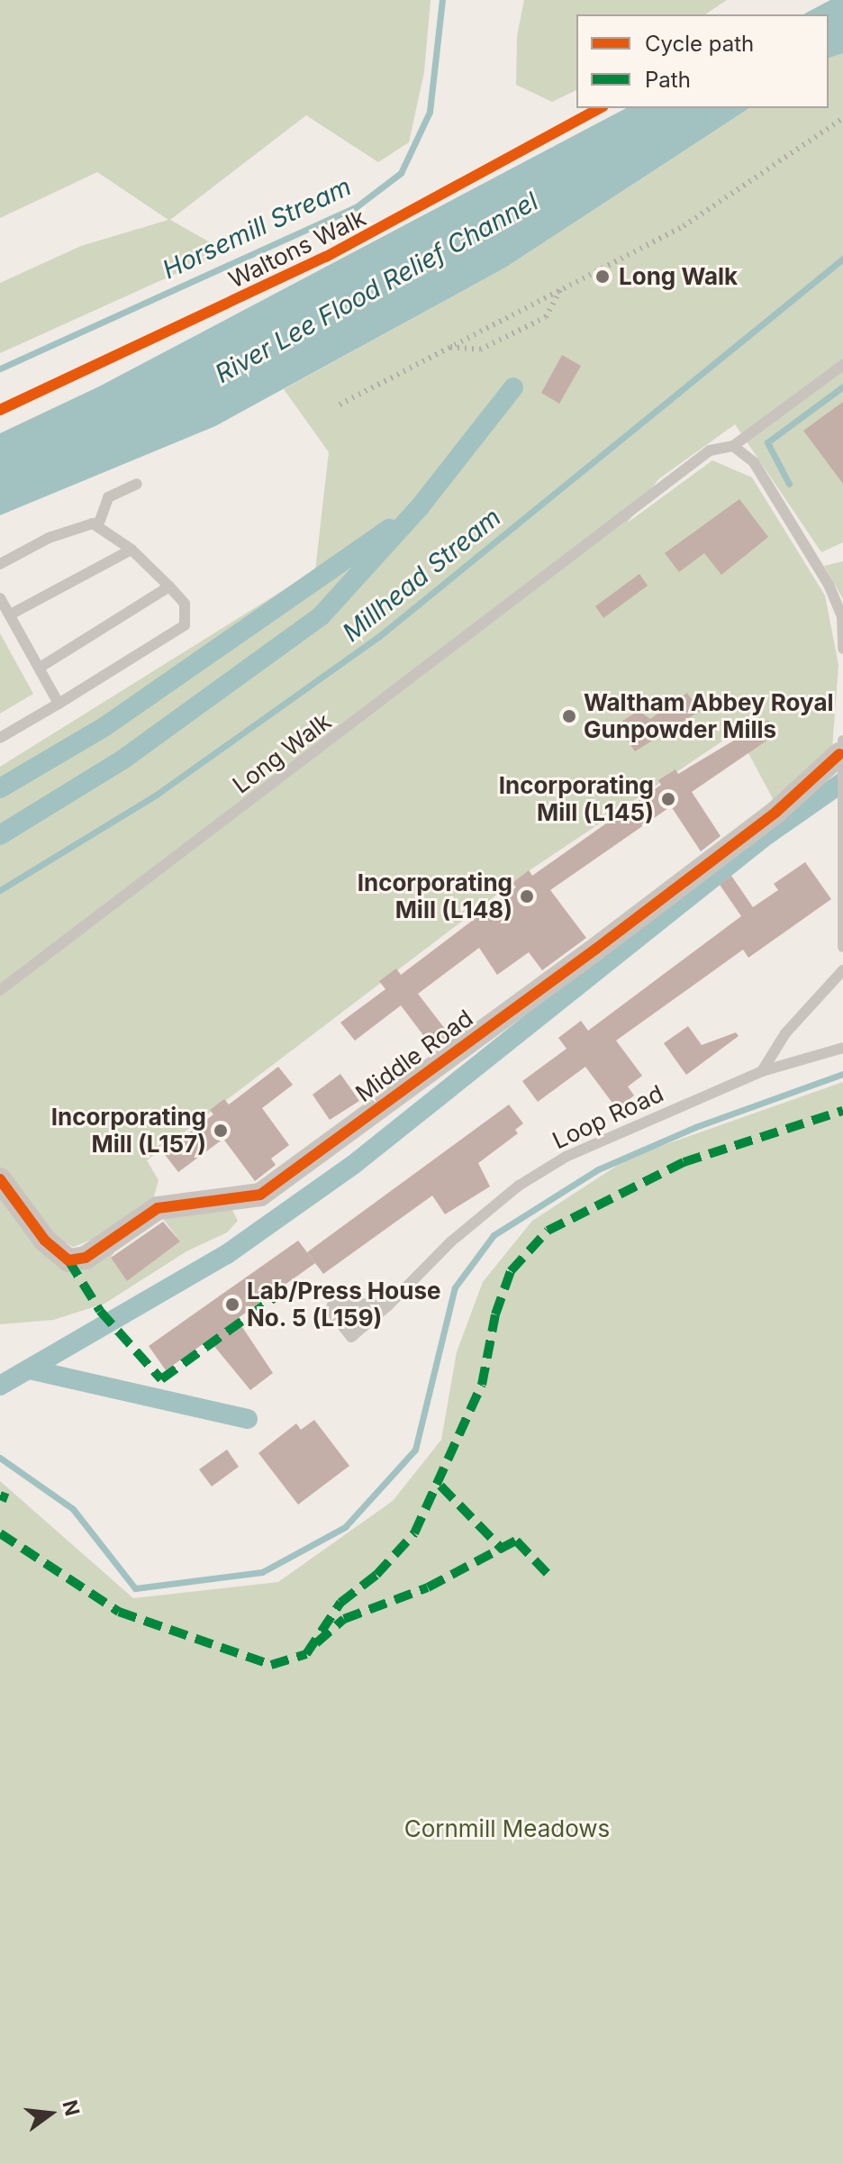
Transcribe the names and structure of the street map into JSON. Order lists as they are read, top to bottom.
{
  "streets": {
    "street": ["Middle Road"],
    "lane": ["Long Walk", "Loop Road"],
    "cycle path": ["Waltons Walk"]
  },
  "water": ["Horsemill Stream", "River Lee Flood Relief Channel", "Millhead Stream"],
  "parks": ["Cornmill Meadows"],
  "places": [
    "Long Walk",
    "Waltham Abbey Royal Gunpowder Mills",
    "Incorporating Mill (L145)",
    "Incorporating Mill (L148)",
    "Incorporating Mill (L157)",
    "Lab/Press House No. 5 (L159)"
  ],
  "legend": ["Cycle path", "Path"],
  "north": "right"
}
